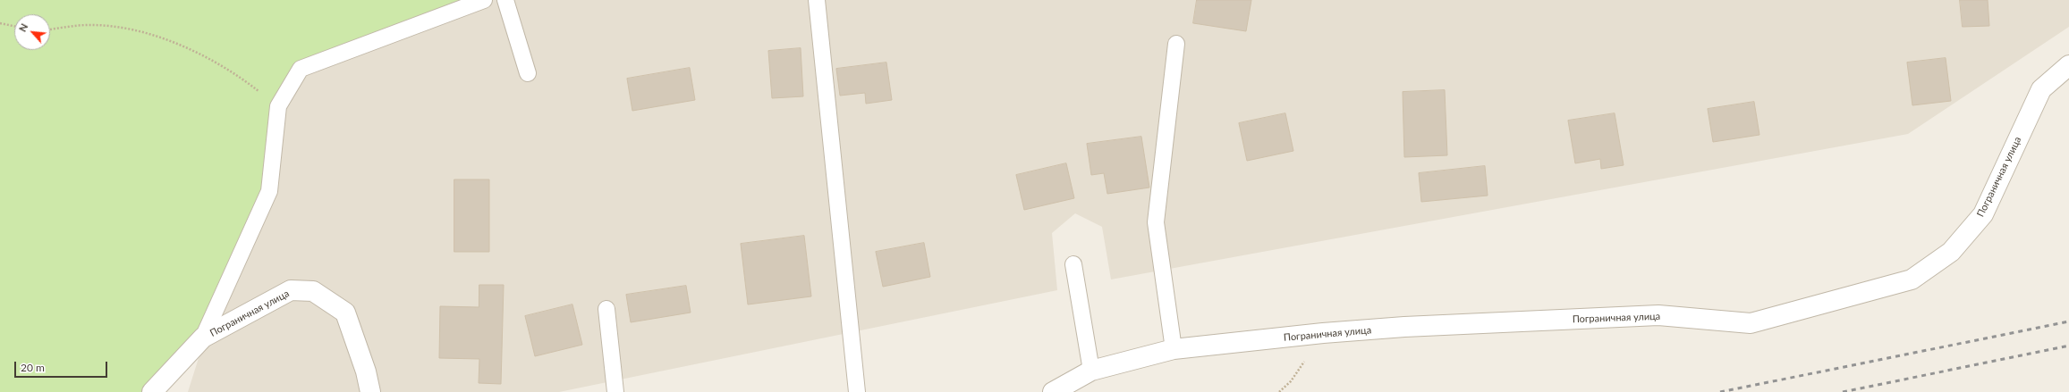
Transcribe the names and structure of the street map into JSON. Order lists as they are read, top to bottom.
{
  "streets": {
    "street": ["Пограничная улица"]
  },
  "scale_bar": "20 m",
  "north": "top left"
}
